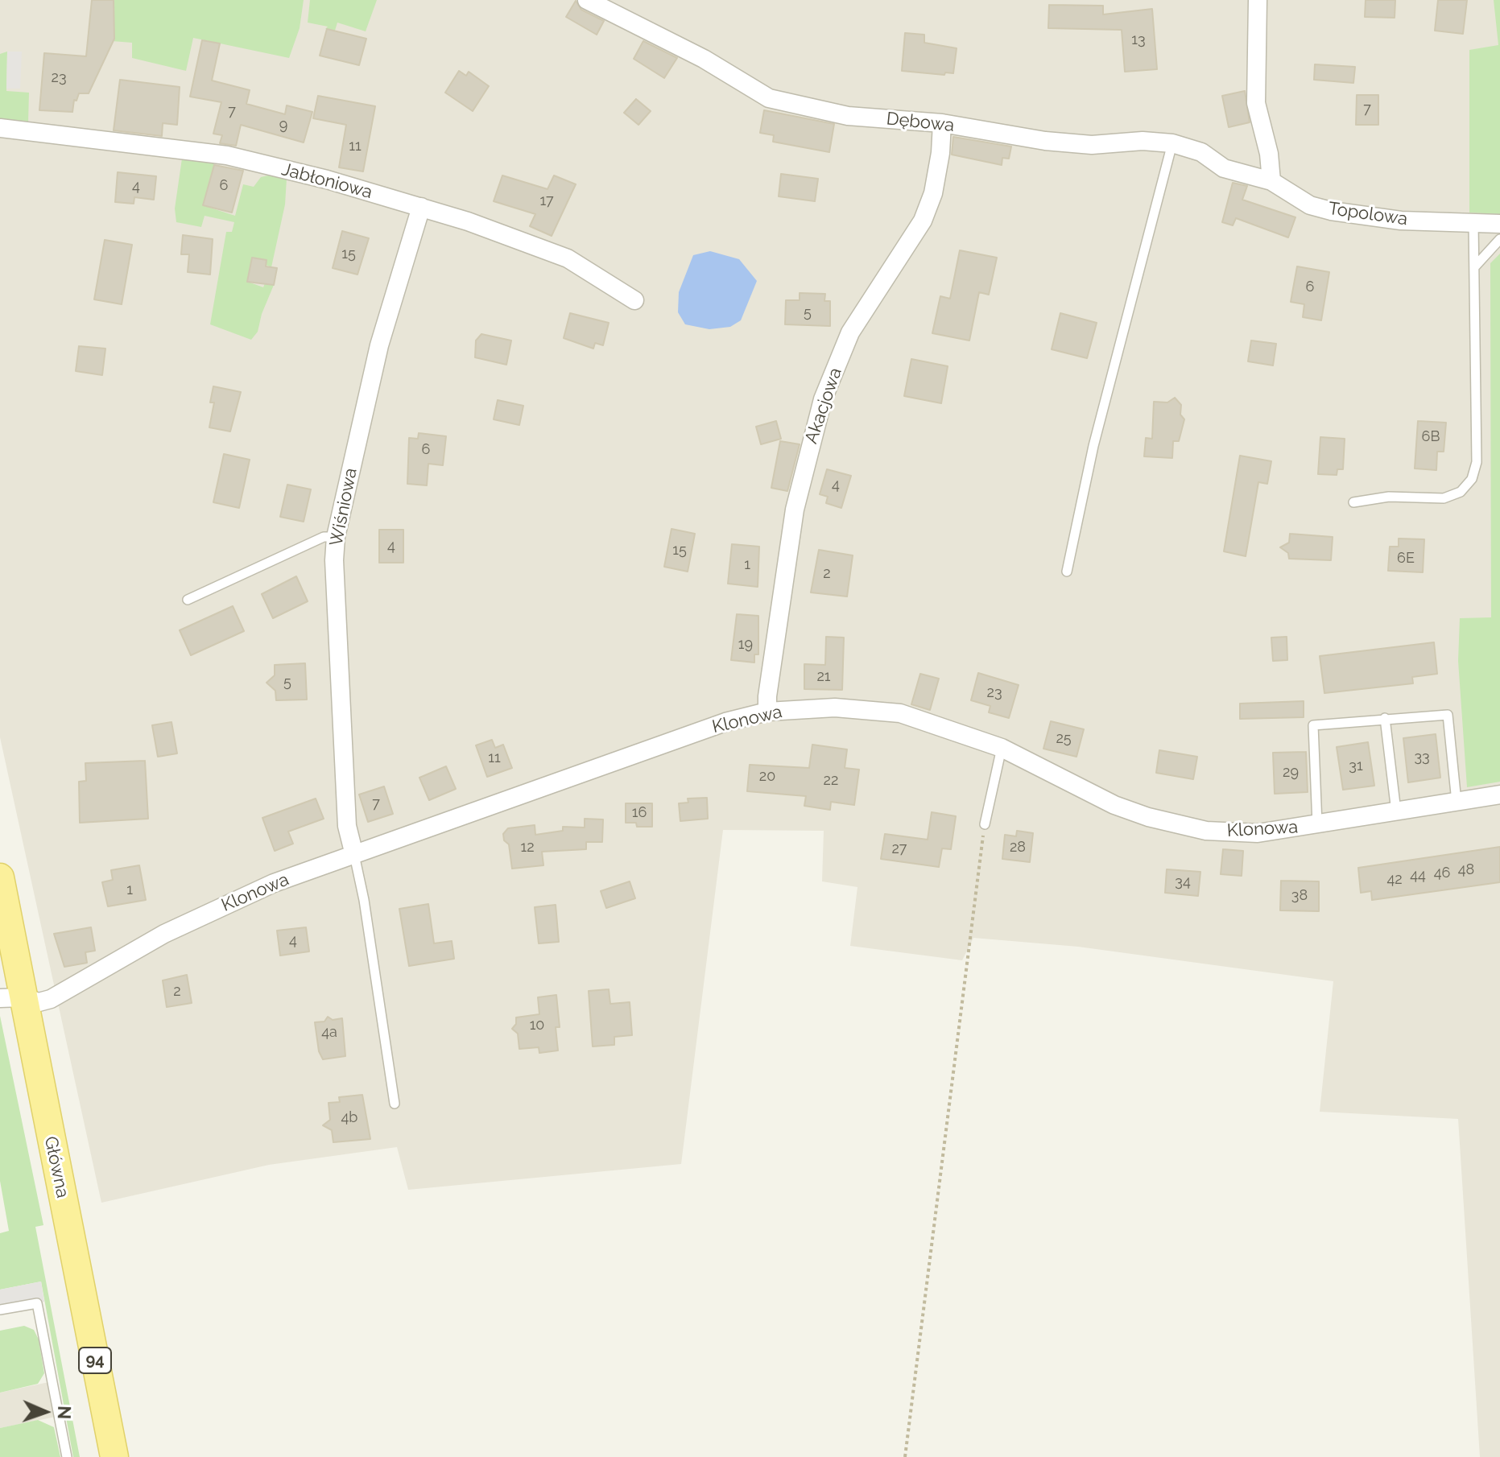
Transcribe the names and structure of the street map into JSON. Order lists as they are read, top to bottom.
{
  "streets": {
    "main road": ["Główna", "94"],
    "street": [
      "Dębowa",
      "Jabłoniowa",
      "Topolowa",
      "Akacjowa",
      "Wiśniowa",
      "Klonowa"
    ]
  },
  "crossings": [
    ["Dębowa", "Topolowa"],
    ["Dębowa", "Akacjowa"],
    ["Jabłoniowa", "Wiśniowa"],
    ["Akacjowa", "Klonowa"],
    ["Wiśniowa", "Klonowa"],
    ["Klonowa", "Główna"]
  ],
  "house_numbers": [
    "13",
    "23",
    "7",
    "7",
    "9",
    "11",
    "6",
    "4",
    "17",
    "15",
    "6",
    "5",
    "6B",
    "6",
    "4",
    "4",
    "15",
    "6E",
    "1",
    "2",
    "19",
    "21",
    "5",
    "23",
    "25",
    "33",
    "11",
    "31",
    "29",
    "20",
    "22",
    "7",
    "16",
    "12",
    "28",
    "27",
    "48",
    "46",
    "44",
    "42",
    "34",
    "1",
    "38",
    "4",
    "2",
    "10",
    "4a",
    "4b"
  ],
  "north": "right"
}
